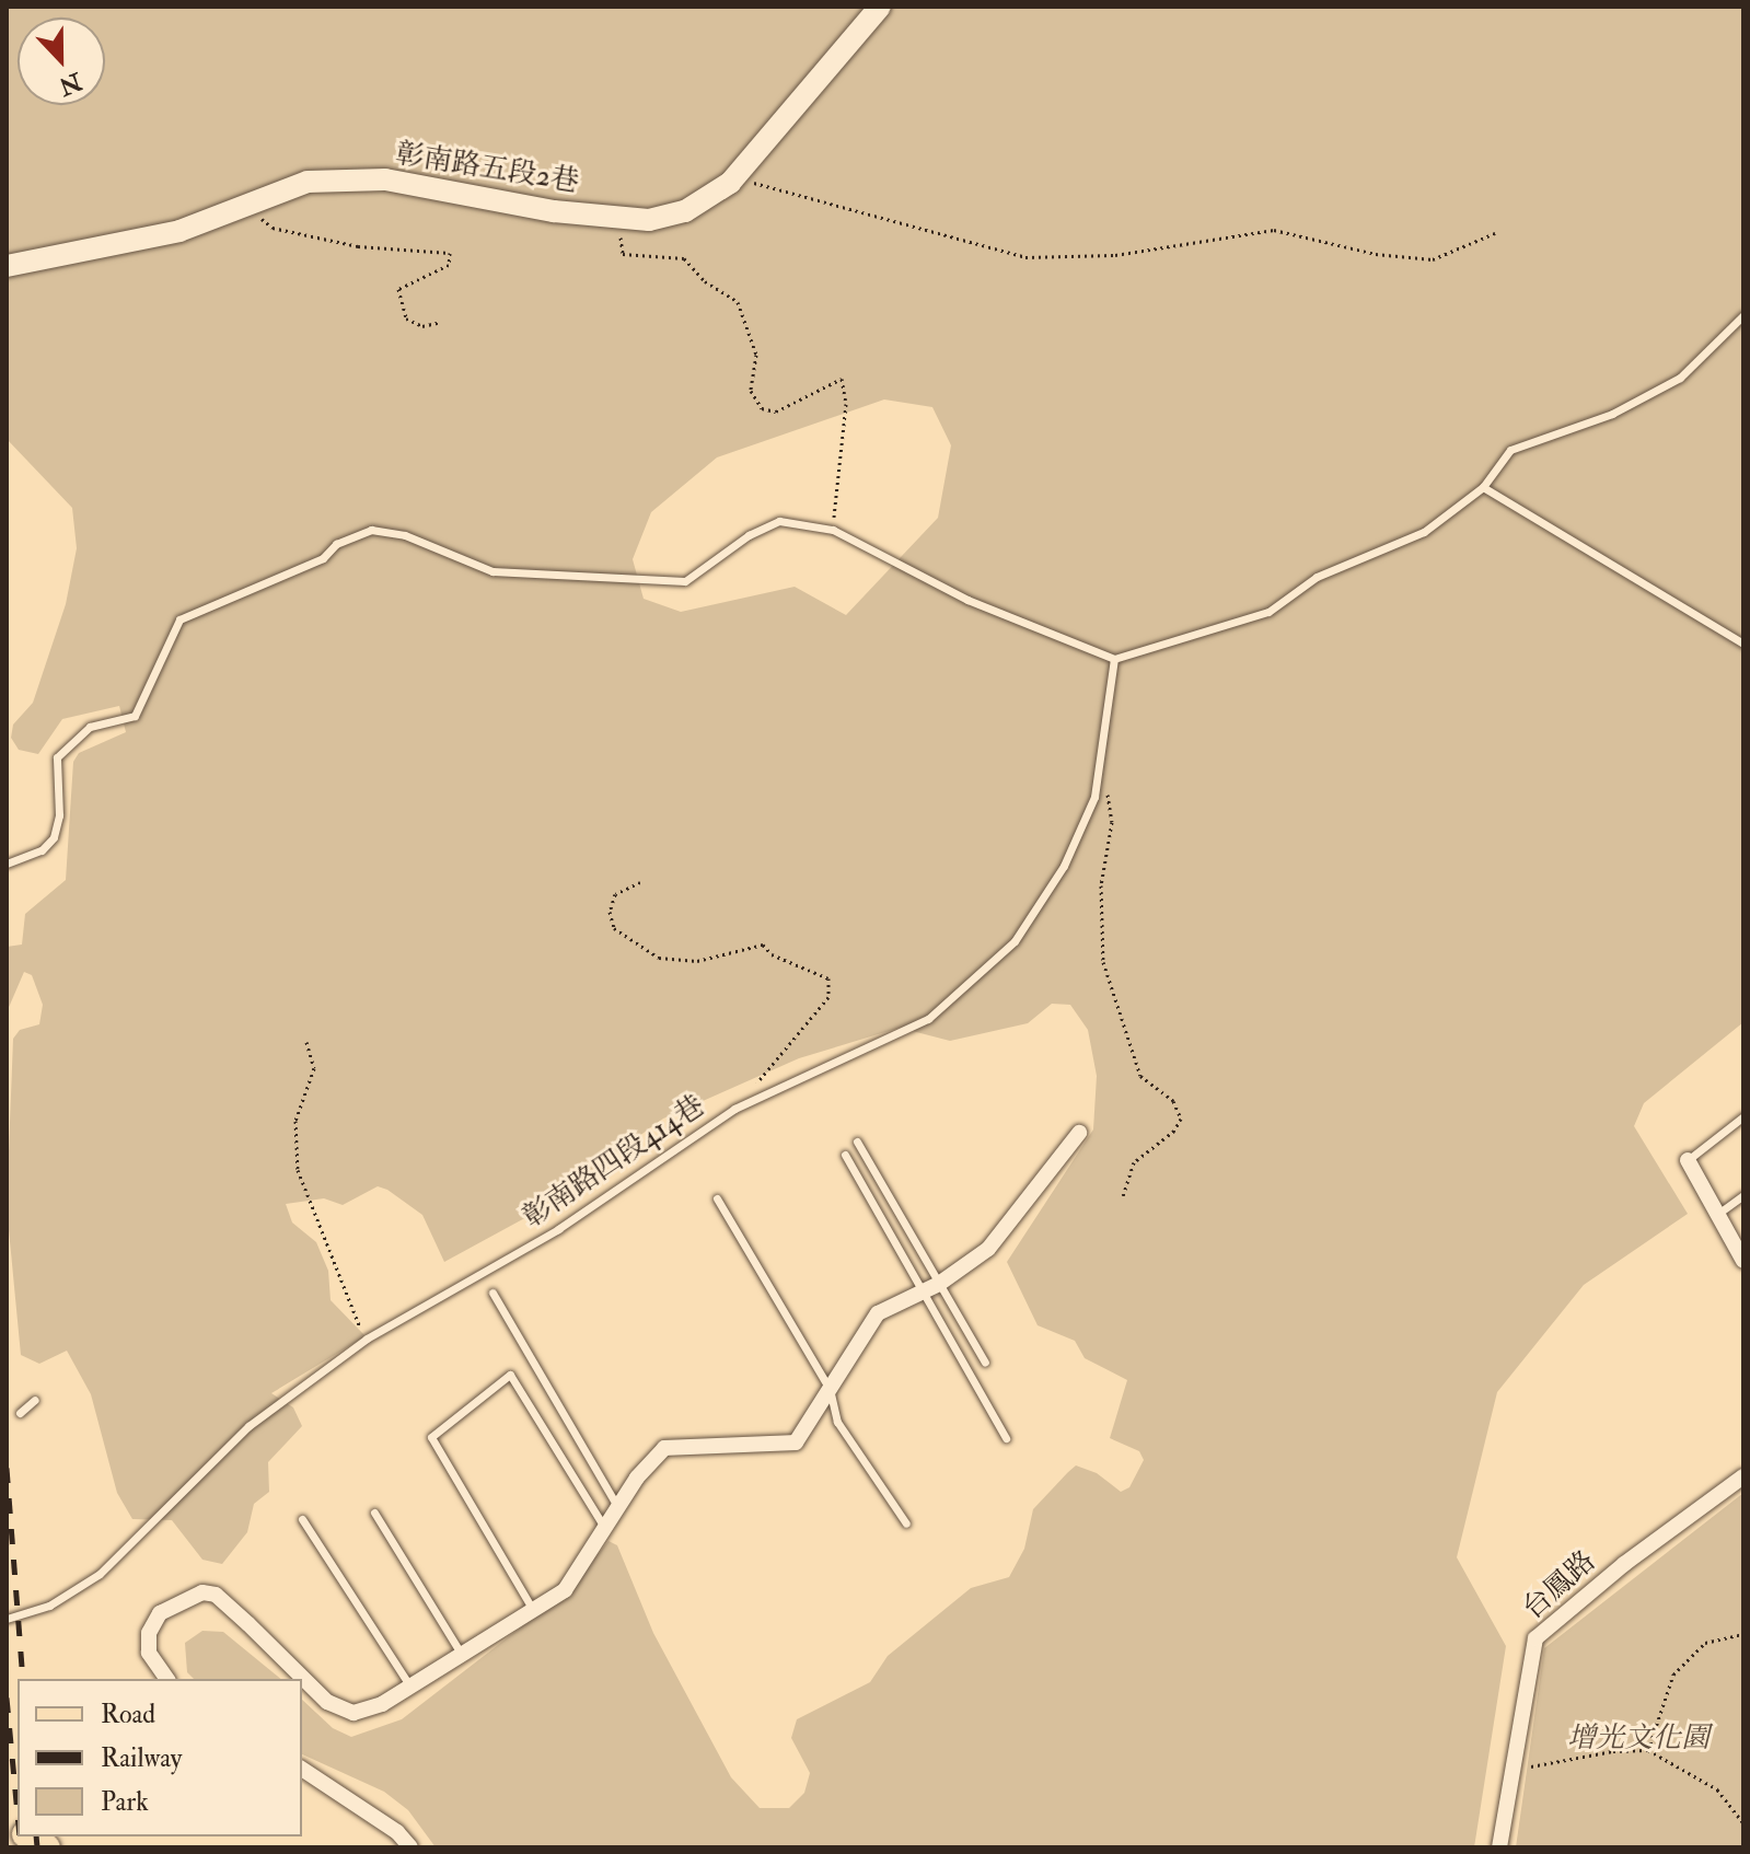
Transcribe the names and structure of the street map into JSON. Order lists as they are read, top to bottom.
{
  "streets": {
    "street": ["彰南路五段2巷", "台鳳路"],
    "lane": ["彰南路四段414巷"]
  },
  "parks": ["增光文化園"],
  "legend": ["Road", "Railway", "Park"],
  "north": "bottom"
}
